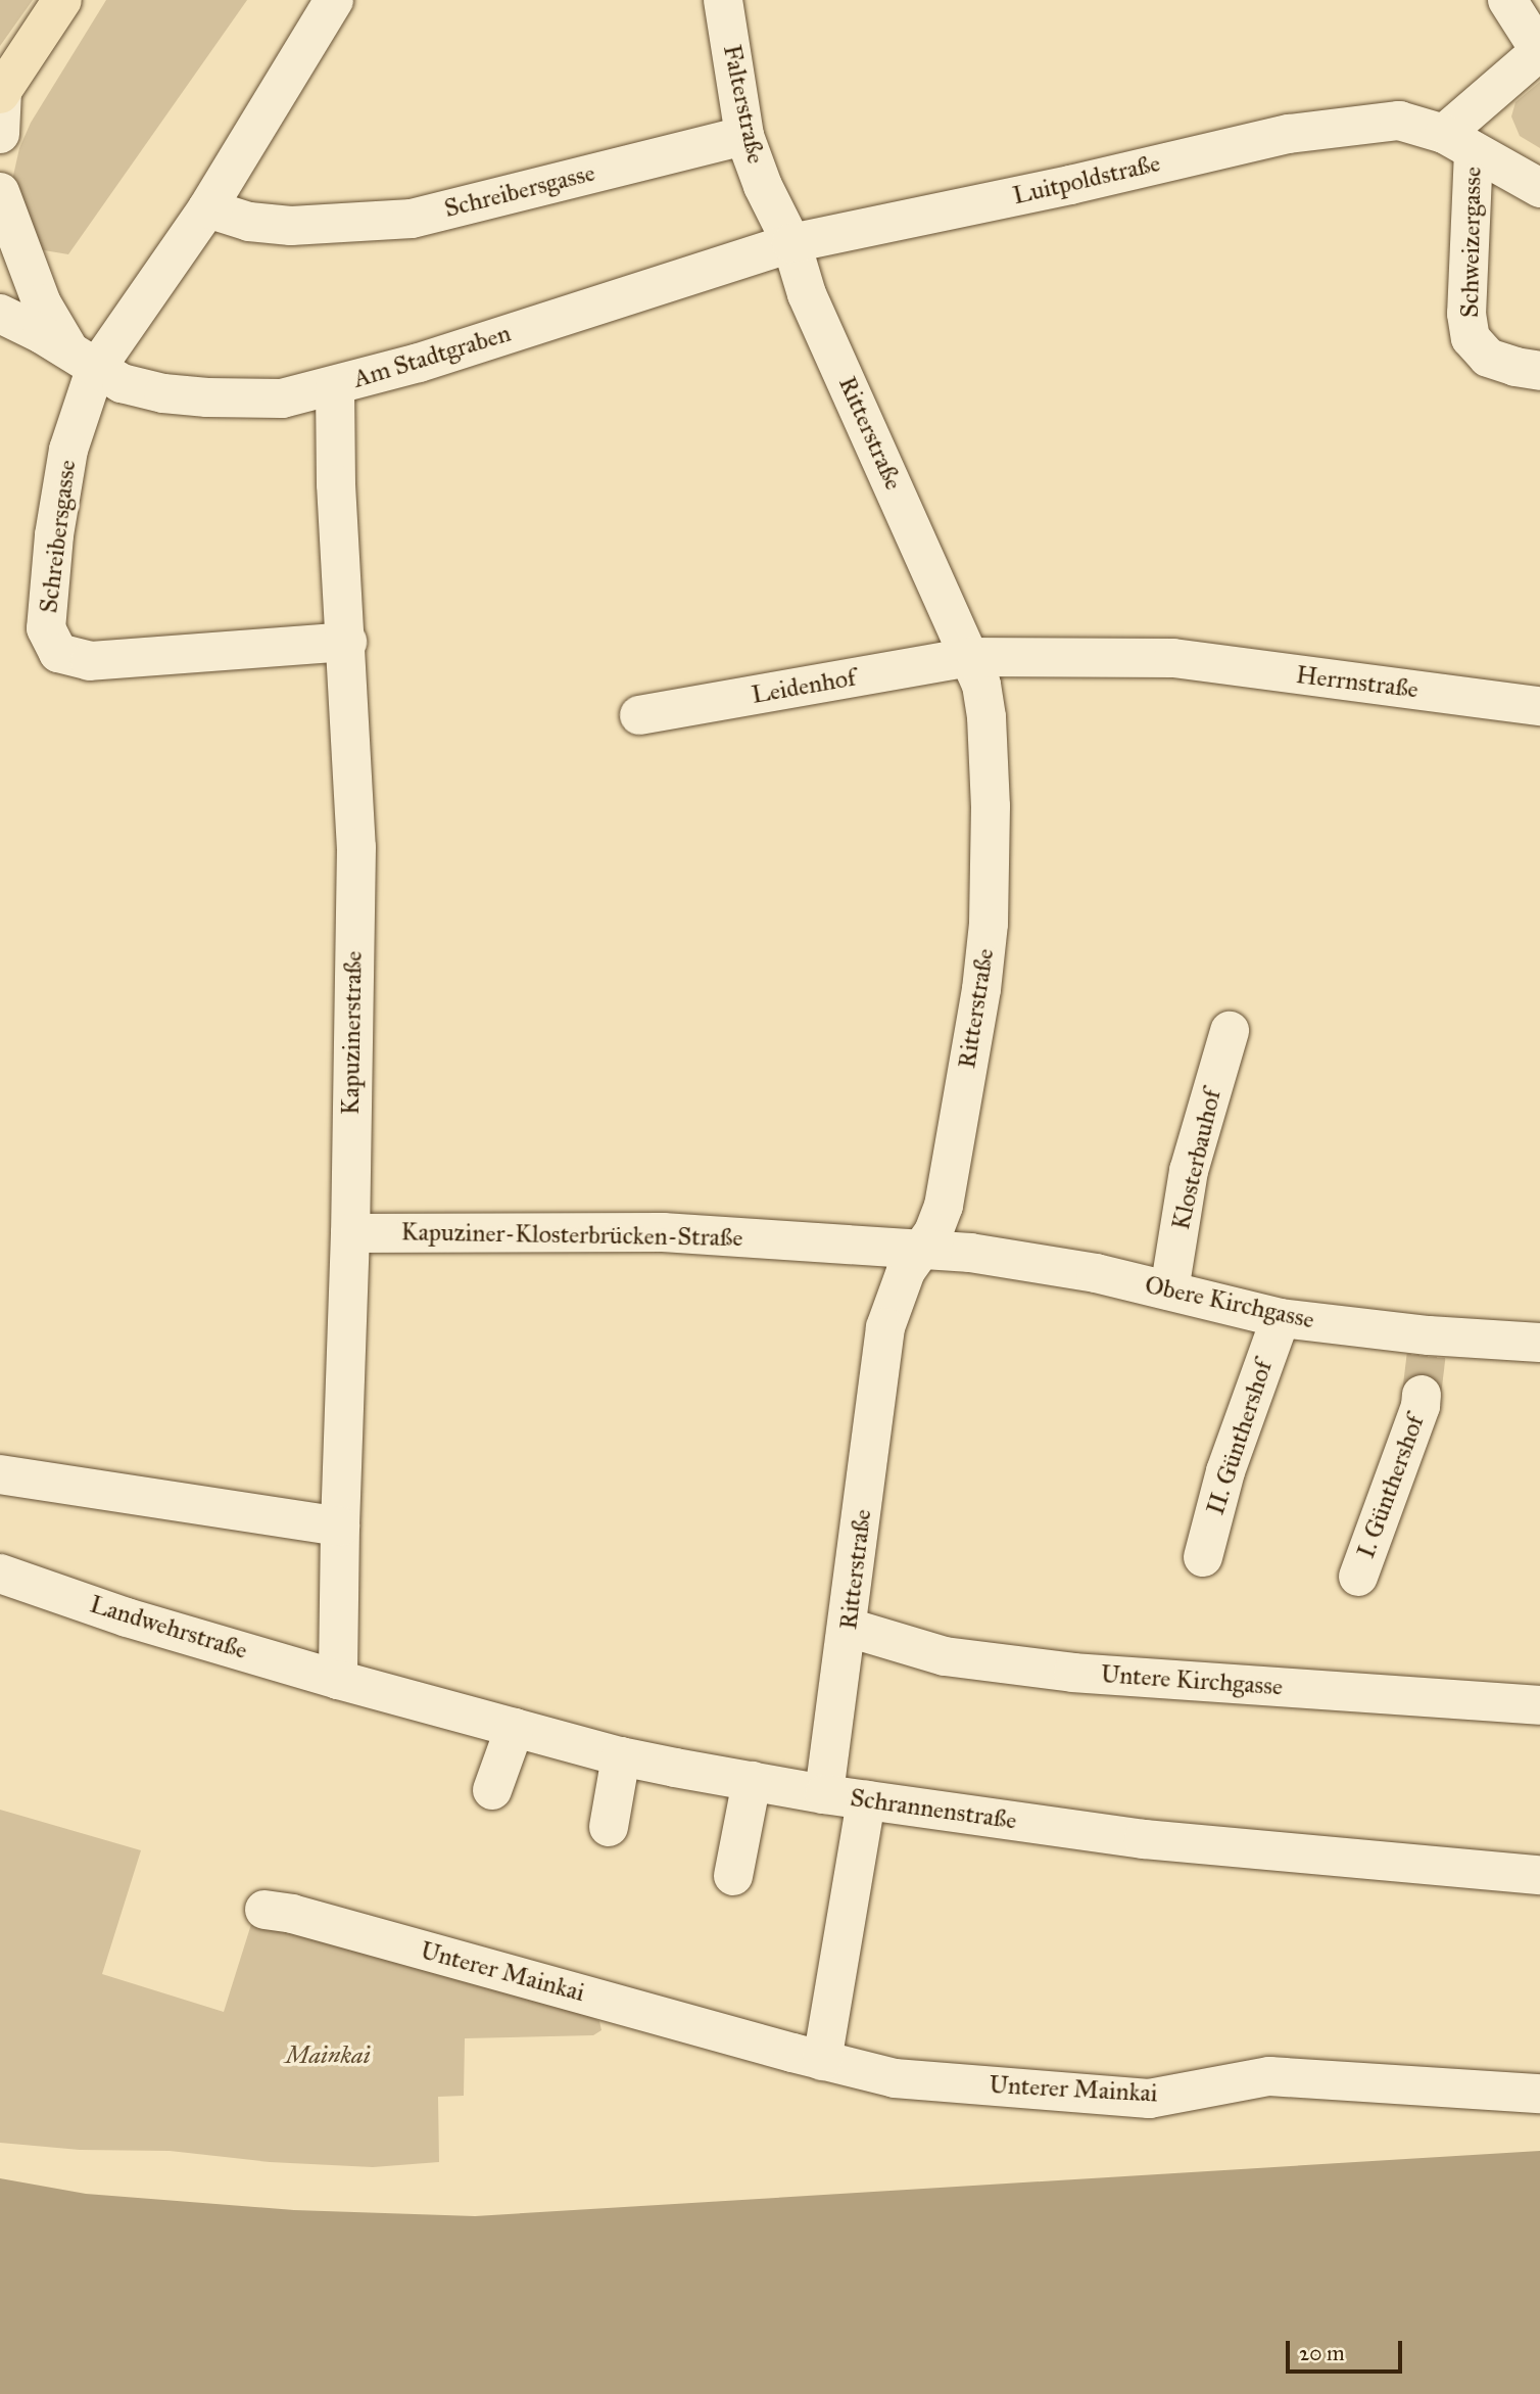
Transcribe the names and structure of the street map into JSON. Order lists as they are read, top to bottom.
{
  "streets": {
    "street": [
      "Falterstraße",
      "Luitpoldstraße",
      "Schreibersgasse",
      "Schweizergasse",
      "Am Stadtgraben",
      "Ritterstraße",
      "Herrnstraße",
      "Leidenhof",
      "Kapuzinerstraße",
      "Klosterbauhof",
      "Kapuziner-Klosterbrücken-Straße",
      "Obere Kirchgasse",
      "II. Günthershof",
      "I. Günthershof",
      "Landwehrstraße",
      "Untere Kirchgasse",
      "Schrannenstraße",
      "Unterer Mainkai"
    ]
  },
  "crossings": [
    ["Falterstraße", "Luitpoldstraße"],
    ["Falterstraße", "Schreibersgasse"],
    ["Falterstraße", "Am Stadtgraben"],
    ["Falterstraße", "Ritterstraße"],
    ["Luitpoldstraße", "Schweizergasse"],
    ["Luitpoldstraße", "Am Stadtgraben"],
    ["Luitpoldstraße", "Ritterstraße"],
    ["Schreibersgasse", "Am Stadtgraben"],
    ["Schreibersgasse", "Kapuzinerstraße"],
    ["Am Stadtgraben", "Ritterstraße"],
    ["Am Stadtgraben", "Kapuzinerstraße"],
    ["Ritterstraße", "Herrnstraße"],
    ["Ritterstraße", "Leidenhof"],
    ["Ritterstraße", "Kapuziner-Klosterbrücken-Straße"],
    ["Ritterstraße", "Obere Kirchgasse"],
    ["Ritterstraße", "Untere Kirchgasse"],
    ["Ritterstraße", "Schrannenstraße"],
    ["Herrnstraße", "Leidenhof"],
    ["Kapuzinerstraße", "Kapuziner-Klosterbrücken-Straße"],
    ["Kapuzinerstraße", "Landwehrstraße"],
    ["Kapuzinerstraße", "Schrannenstraße"],
    ["Klosterbauhof", "Obere Kirchgasse"],
    ["Kapuziner-Klosterbrücken-Straße", "Obere Kirchgasse"],
    ["Obere Kirchgasse", "II. Günthershof"],
    ["Landwehrstraße", "Schrannenstraße"]
  ],
  "parks": ["Mainkai"],
  "scale_bar": "20 m"
}
